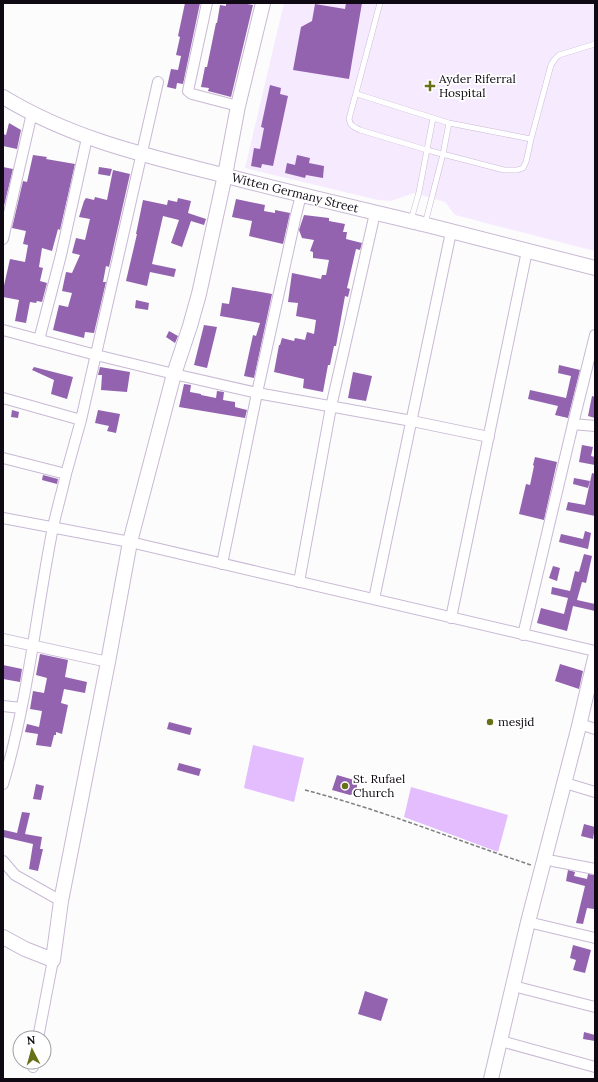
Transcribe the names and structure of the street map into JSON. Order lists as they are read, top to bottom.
{
  "streets": {
    "street": ["Witten Germany Street"]
  },
  "places": {
    "health": ["Ayder Riferral Hospital"],
    "other": ["mesjid", "St. Rufael Church"]
  },
  "north": "top"
}
